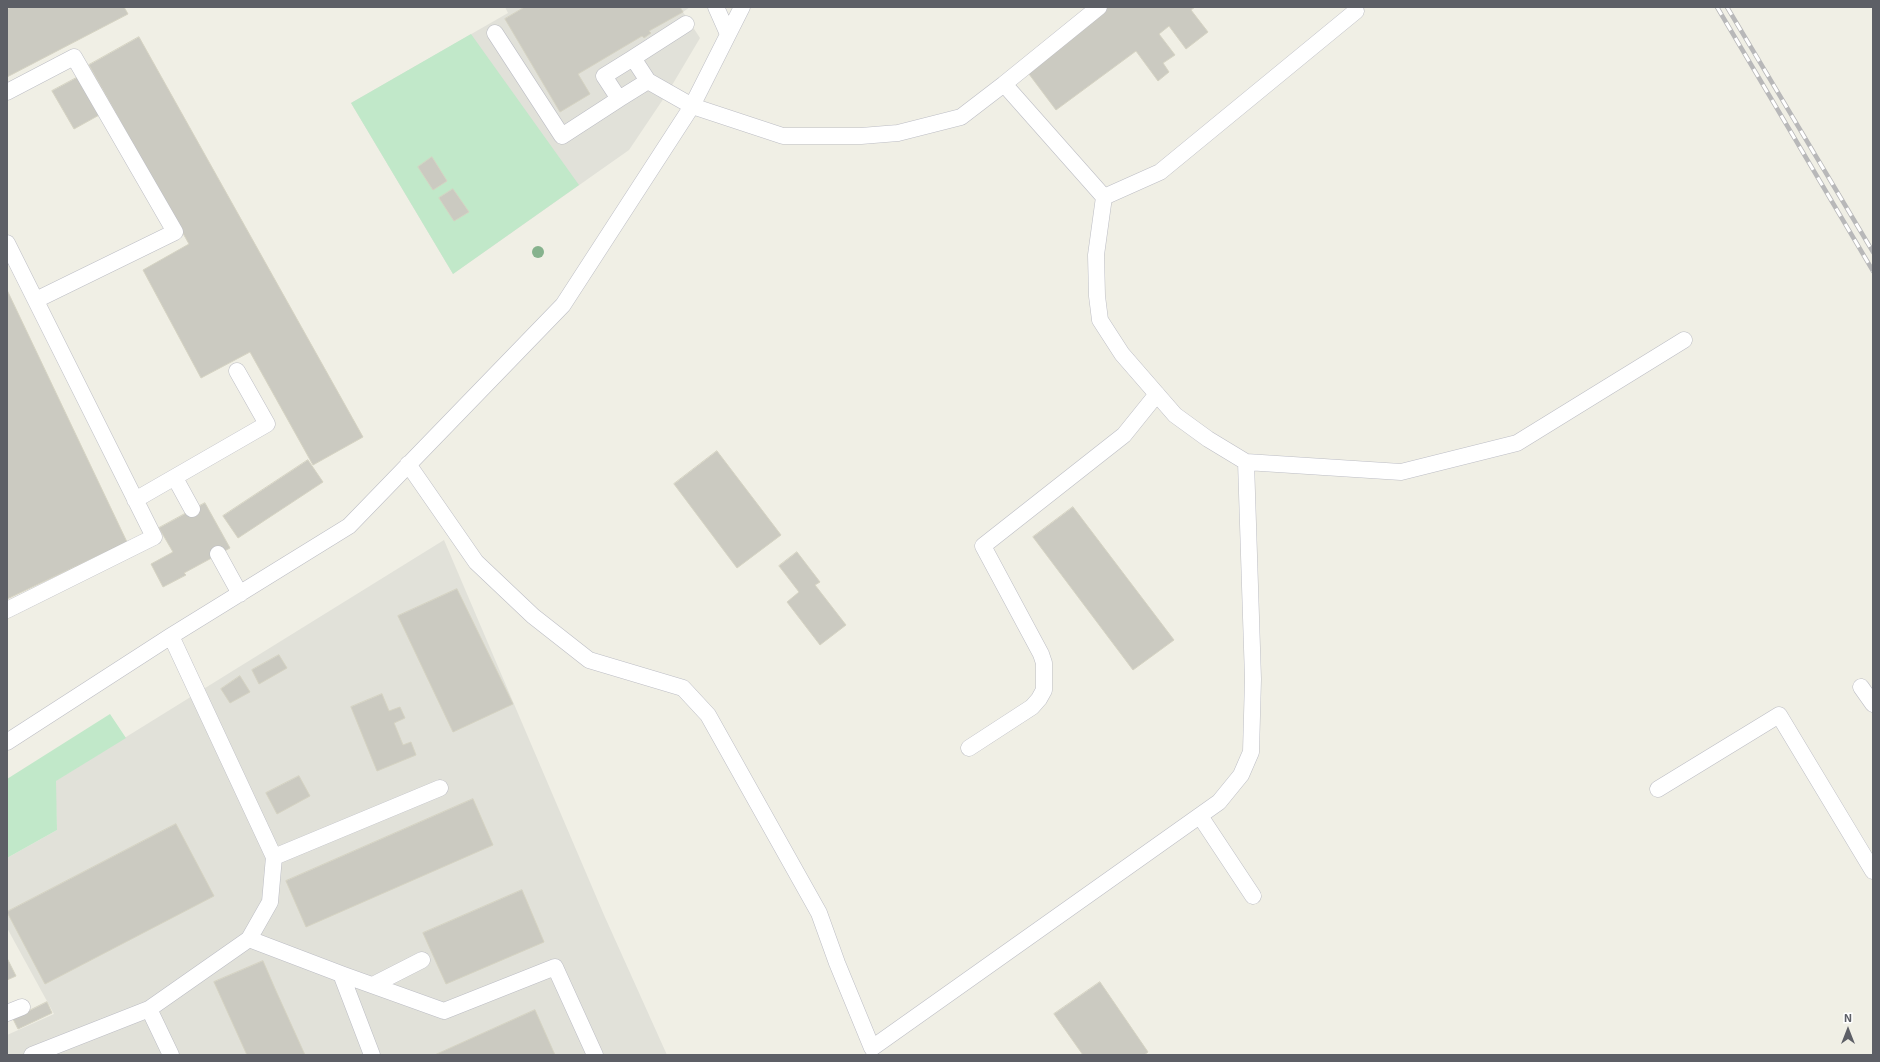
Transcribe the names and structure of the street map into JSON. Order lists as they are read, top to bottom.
{
  "north": "top"
}
